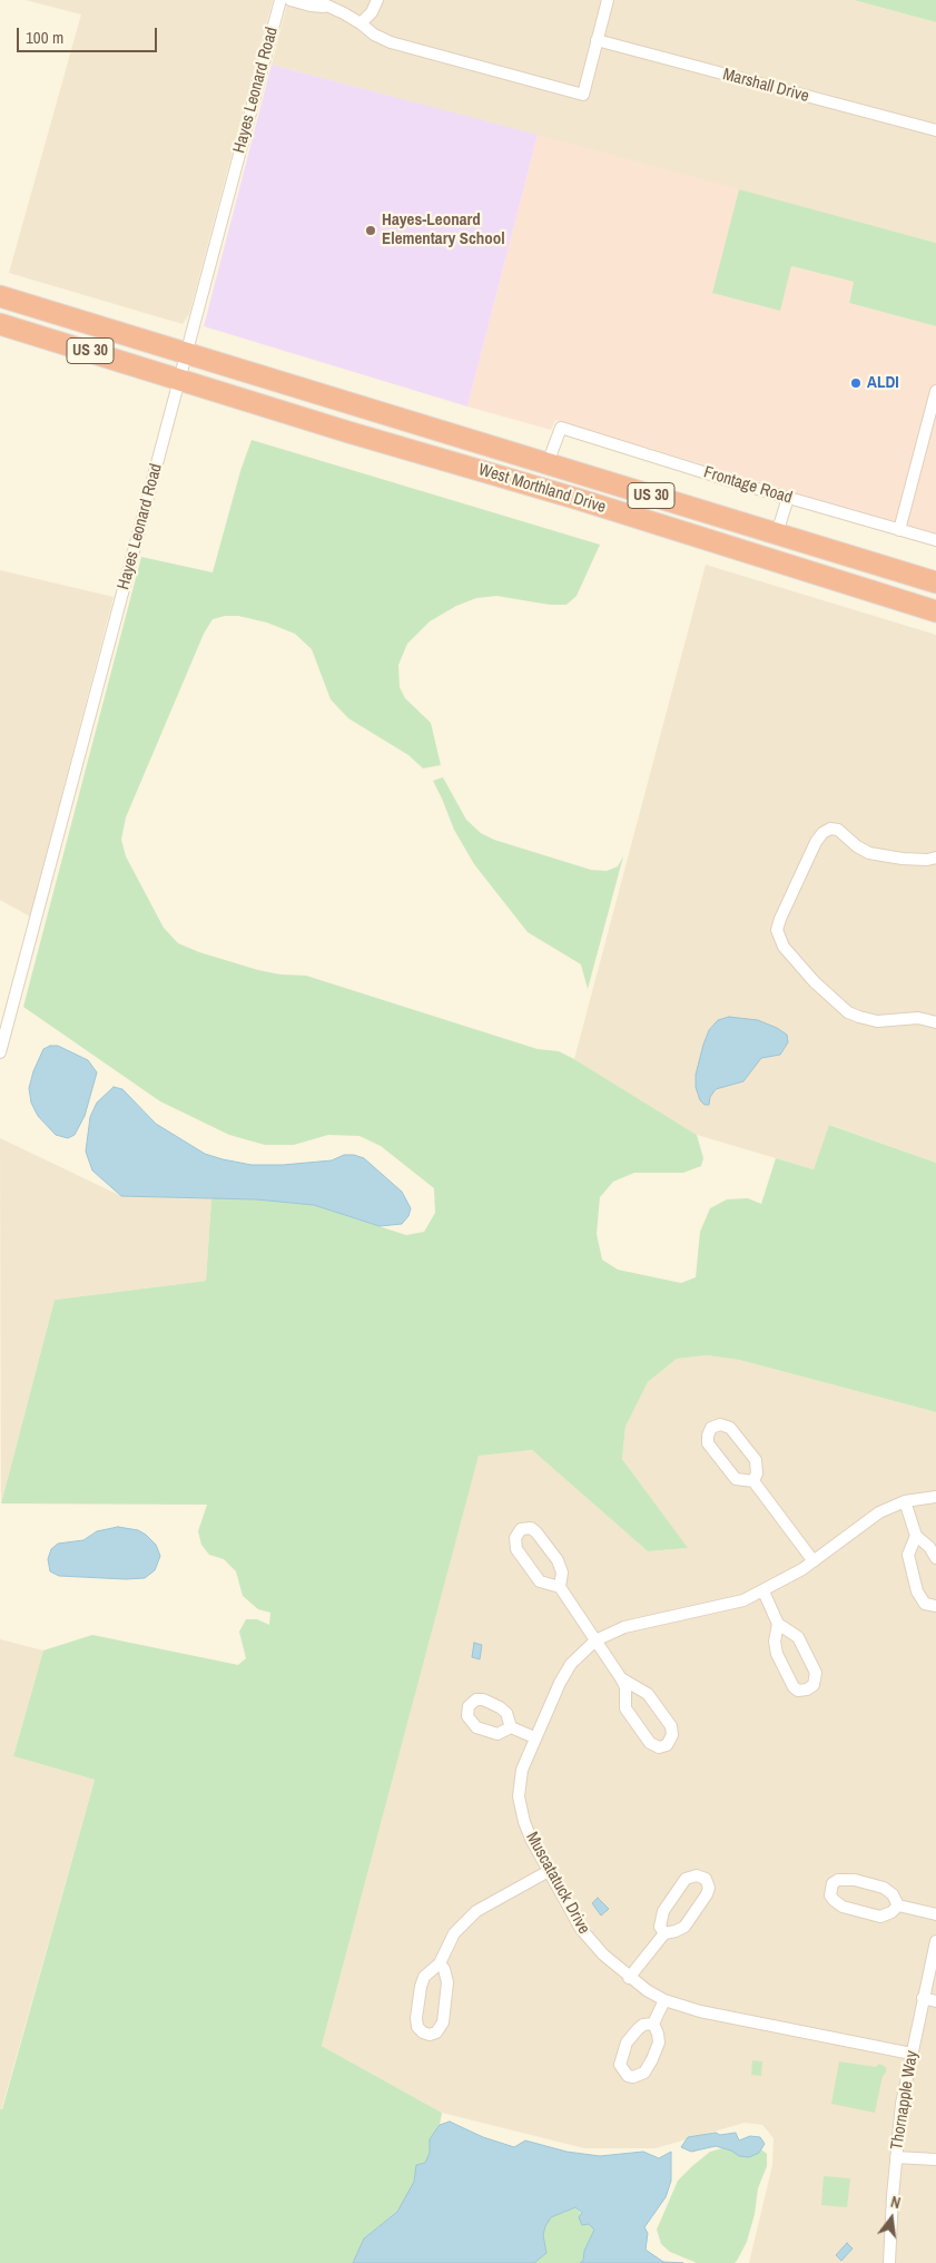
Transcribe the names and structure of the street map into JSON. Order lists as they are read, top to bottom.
{
  "streets": {
    "highway": ["US 30", "West Morthland Drive"],
    "street": [
      "Marshall Drive",
      "Hayes Leonard Road",
      "Frontage Road",
      "Muscatatuck Drive",
      "Thornapple Way"
    ]
  },
  "crossings": [
    ["Hayes Leonard Road", "US 30"],
    ["Hayes Leonard Road", "West Morthland Drive"],
    ["US 30", "West Morthland Drive"],
    ["Frontage Road", "West Morthland Drive"],
    ["Muscatatuck Drive", "Thornapple Way"]
  ],
  "places": ["Hayes-Leonard Elementary School", "ALDI"],
  "scale_bar": "100 m",
  "north": "top"
}
